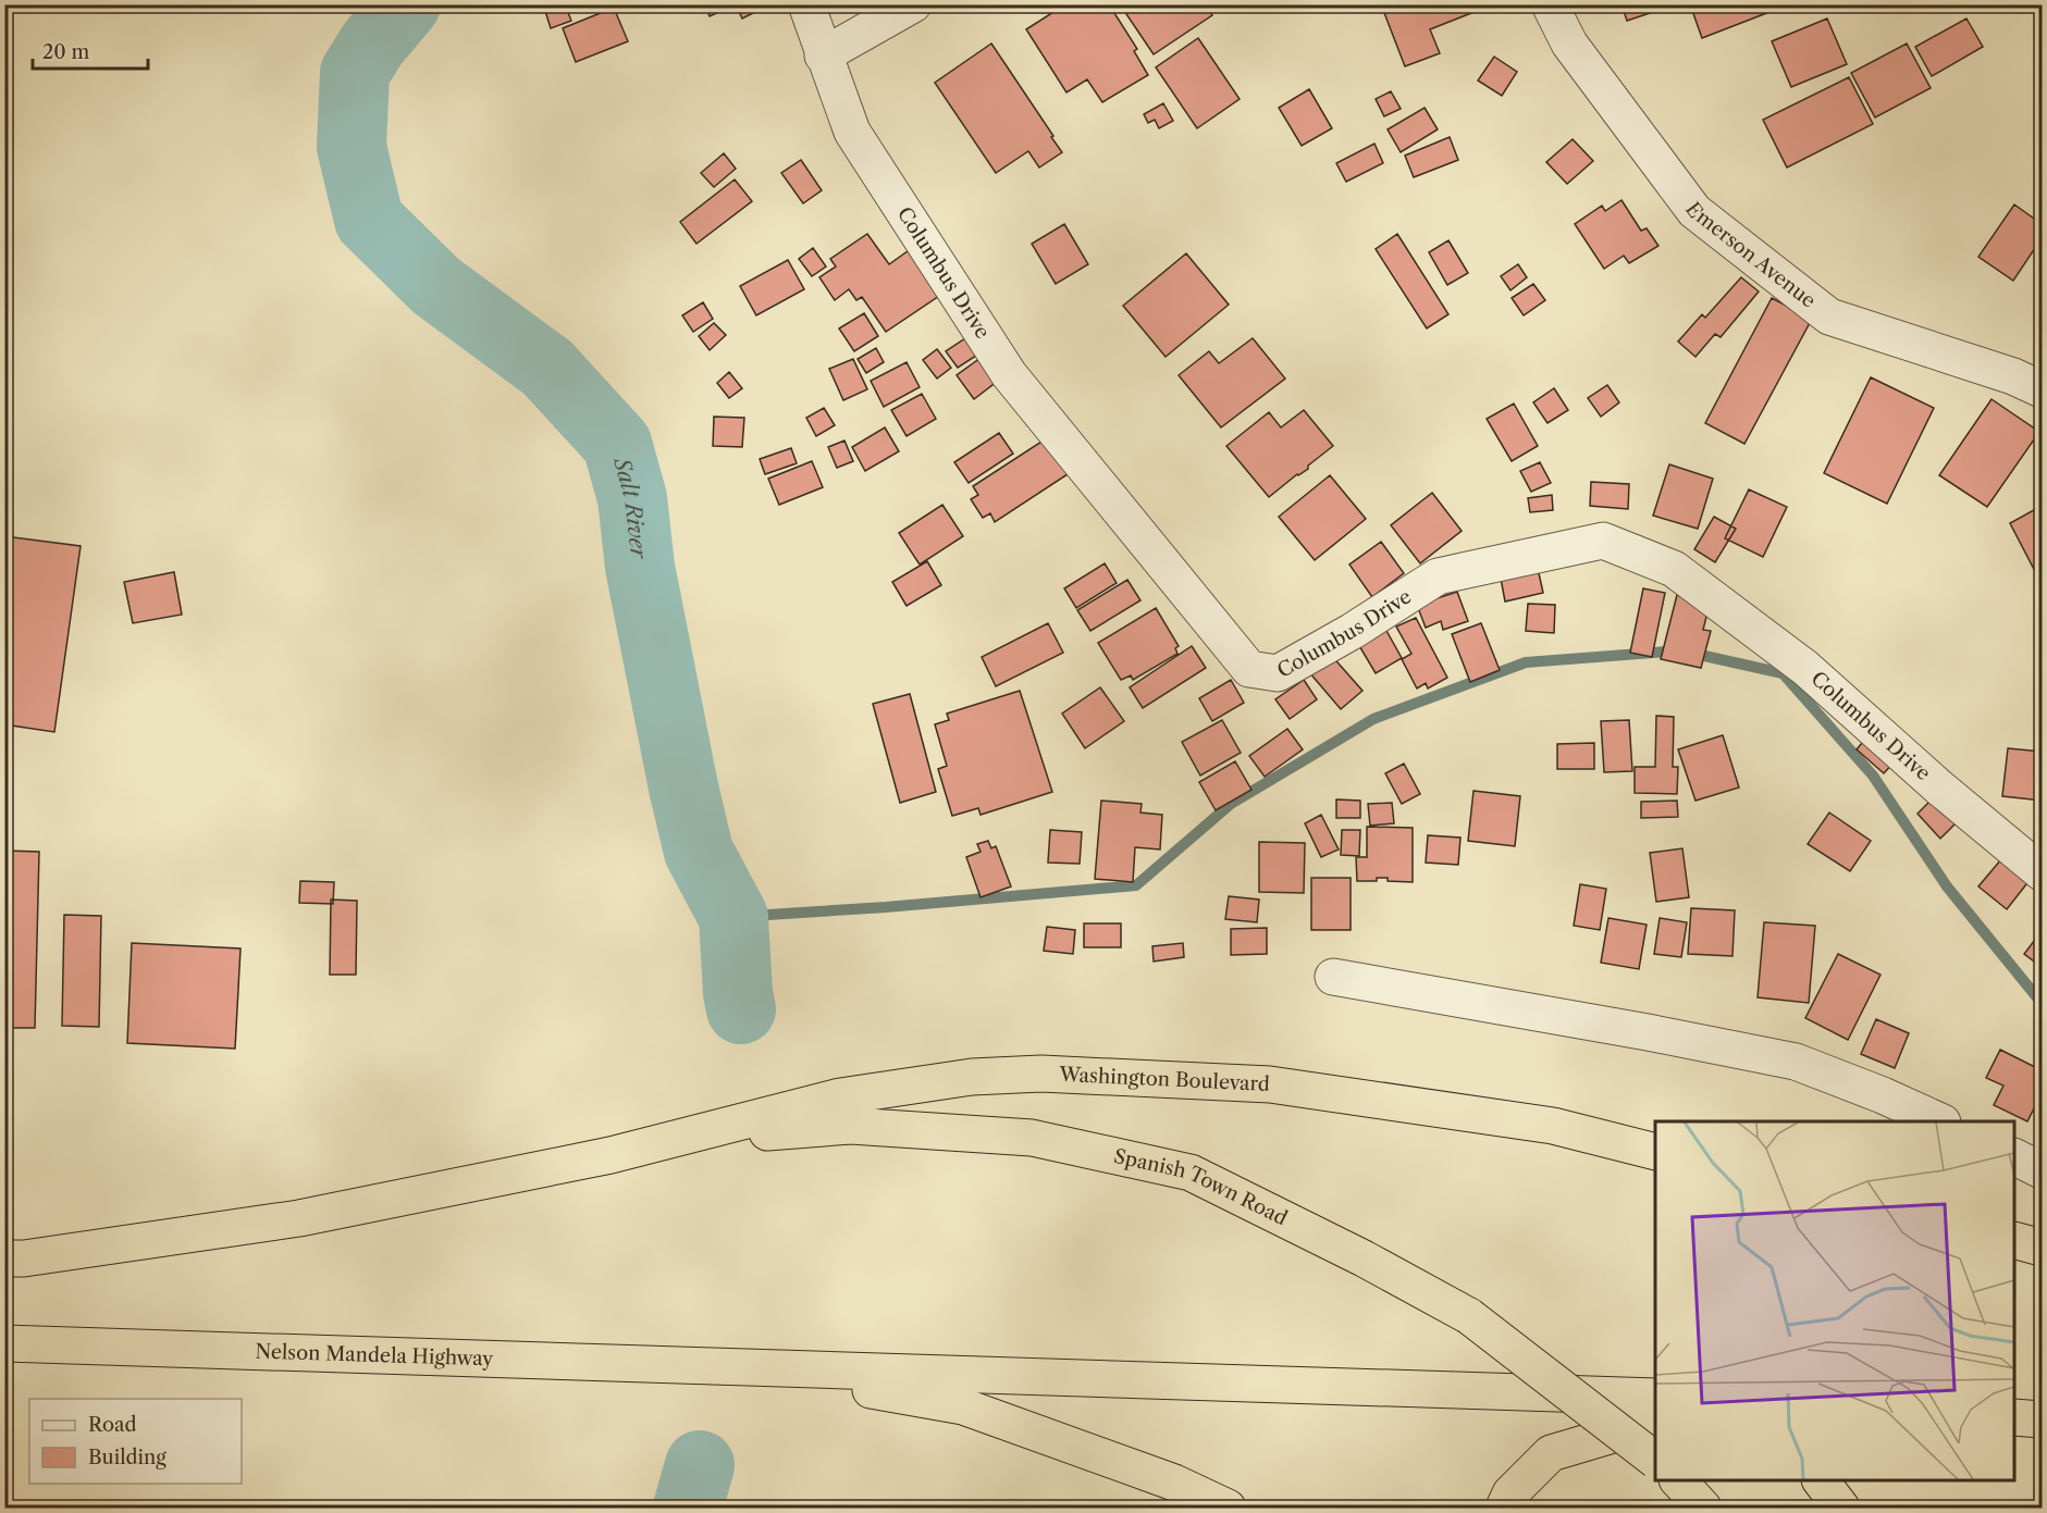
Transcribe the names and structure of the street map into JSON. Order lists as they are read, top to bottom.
{
  "streets": {
    "highway": ["Washington Boulevard", "Spanish Town Road", "Nelson Mandela Highway"],
    "street": ["Emerson Avenue", "Columbus Drive"]
  },
  "crossings": [
    ["Washington Boulevard", "Spanish Town Road"]
  ],
  "water": ["Salt River"],
  "legend": ["Road", "Building"],
  "scale_bar": "20 m"
}
